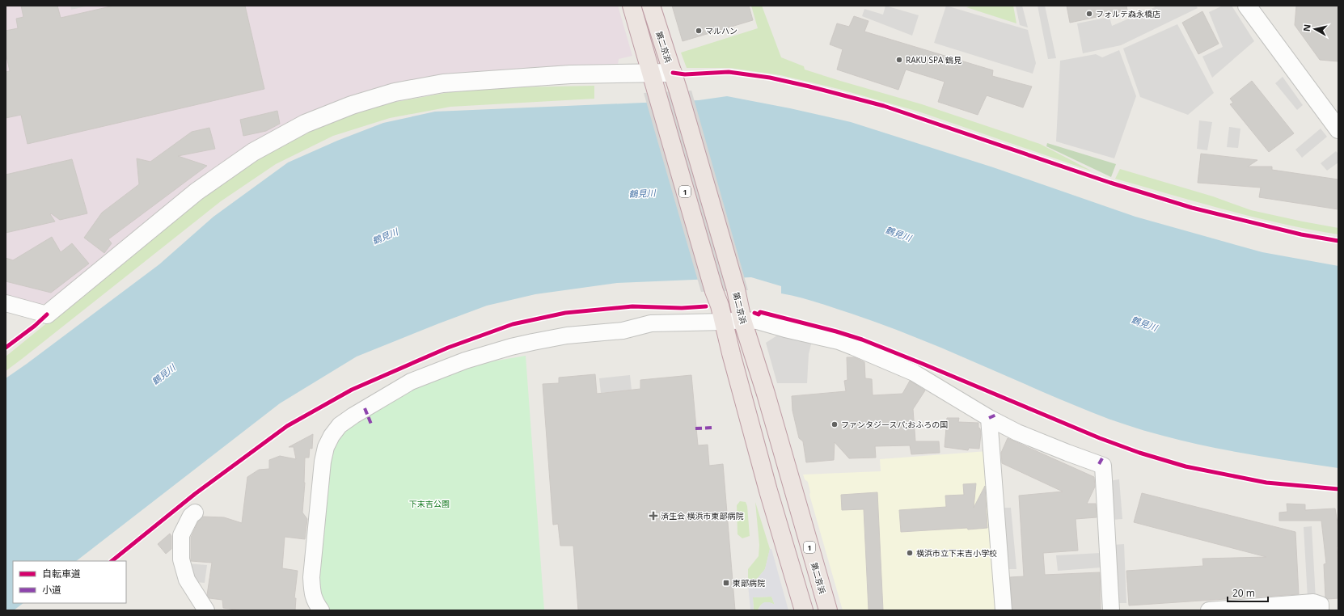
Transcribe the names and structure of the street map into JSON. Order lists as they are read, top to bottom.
{
  "streets": {
    "highway": ["第二京浜", "1"]
  },
  "water": ["鶴見川"],
  "parks": ["下末吉公園"],
  "places": {
    "other": [
      "フォルテ森永橋店",
      "マルハン",
      "RAKU SPA 鶴見",
      "ファンタジースパ;おふろの国",
      "横浜市立下末吉小学校"
    ],
    "health": ["済生会 横浜市東部病院"],
    "transit": ["東部病院"]
  },
  "legend": ["自転車道", "小道"],
  "scale_bar": "20 m",
  "north": "left"
}
